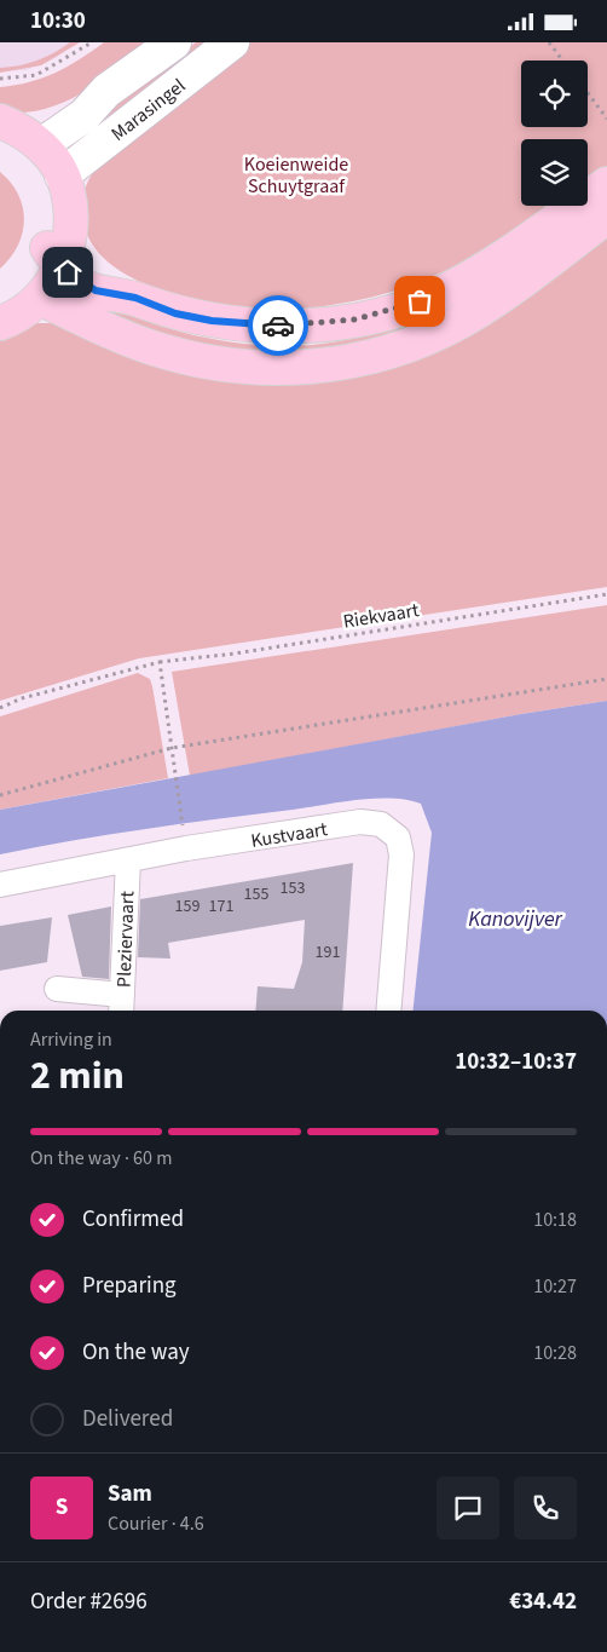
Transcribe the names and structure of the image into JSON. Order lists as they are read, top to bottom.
{
  "streets": {
    "street": ["Marasingel", "Kustvaart", "Pleziervaart"],
    "path": ["Riekvaart"]
  },
  "crossings": [
    ["Kustvaart", "Pleziervaart"]
  ],
  "water": ["Kanovijver"],
  "parks": ["Koeienweide Schuytgraaf"],
  "house_numbers": [
    "153",
    "155",
    "159",
    "171",
    "191"
  ],
  "page": {
    "status": "10:30",
    "heading": ["2 min", "Arriving in", "10:32–10:37"],
    "panel": [
      "Sam",
      "Courier · 4.6",
      "Order #2696",
      "€34.42"
    ],
    "bar": "On the way · 60 m",
    "list": [
      ["Confirmed", "10:18"],
      ["Preparing", "10:27"],
      ["On the way", "10:28"],
      "Delivered"
    ],
    "round": "S"
  }
}
